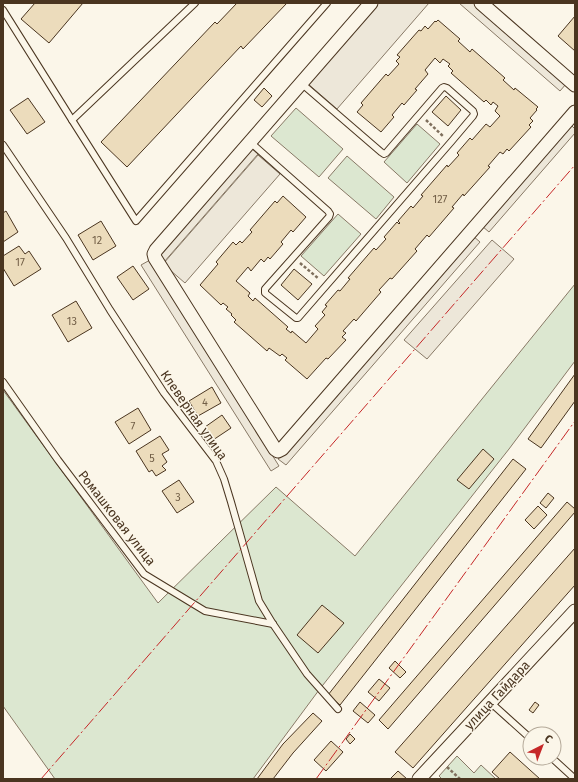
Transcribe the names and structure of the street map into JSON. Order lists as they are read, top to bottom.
{
  "streets": {
    "street": ["улица Гайдара"],
    "lane": ["Клеверная улица", "Ромашковая улица"]
  },
  "crossings": [
    ["Клеверная улица", "Ромашковая улица"]
  ],
  "house_numbers": [
    "127",
    "12",
    "17",
    "13",
    "4",
    "7",
    "5",
    "3"
  ],
  "north": "top right"
}
